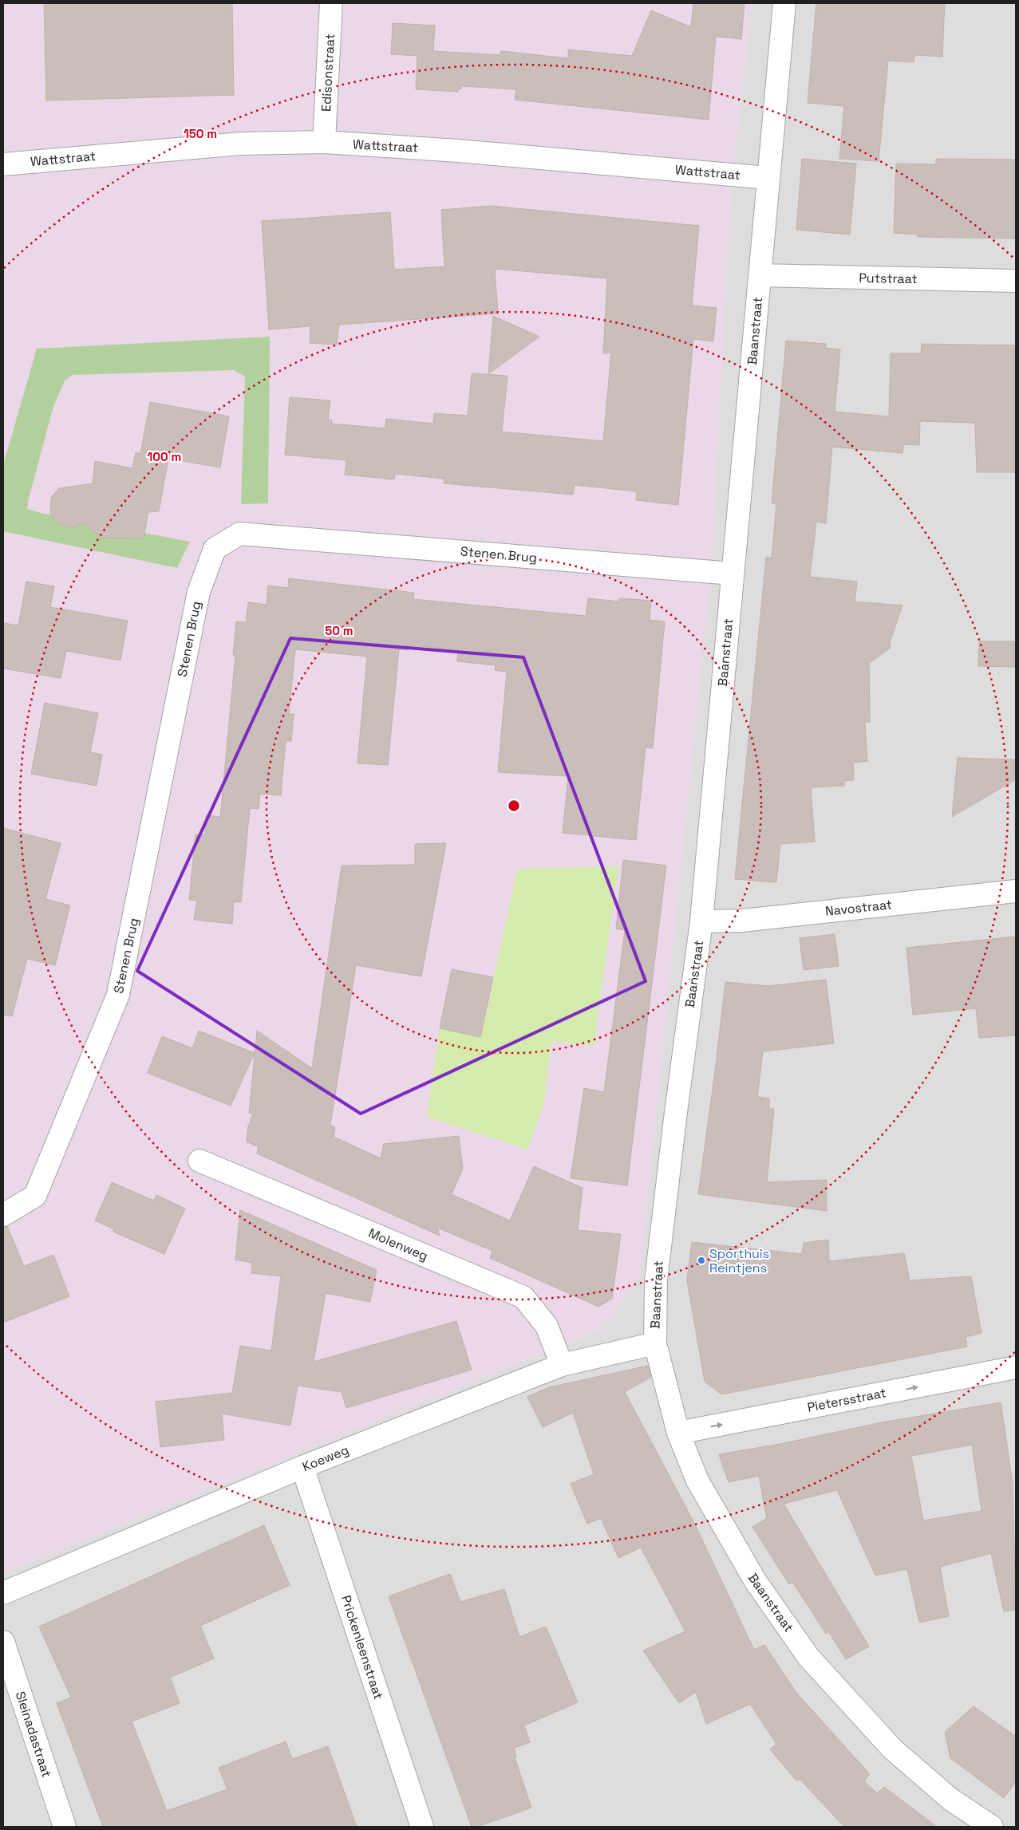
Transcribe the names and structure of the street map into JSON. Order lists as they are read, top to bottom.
{
  "streets": {
    "street": [
      "Edisonstraat",
      "Wattstraat",
      "Putstraat",
      "Baanstraat",
      "Stenen Brug",
      "Navostraat",
      "Molenweg",
      "Pietersstraat",
      "Koeweg",
      "Prickenleenstraat",
      "Sleinadastraat"
    ]
  },
  "crossings": [
    ["Edisonstraat", "Wattstraat"],
    ["Wattstraat", "Baanstraat"],
    ["Putstraat", "Baanstraat"],
    ["Baanstraat", "Stenen Brug"],
    ["Baanstraat", "Navostraat"],
    ["Baanstraat", "Pietersstraat"],
    ["Baanstraat", "Koeweg"],
    ["Molenweg", "Koeweg"],
    ["Koeweg", "Prickenleenstraat"]
  ],
  "one_way": ["Pietersstraat"],
  "places": ["Sporthuis Reintjens"],
  "rings": ["150 m", "100 m", "50 m"]
}
